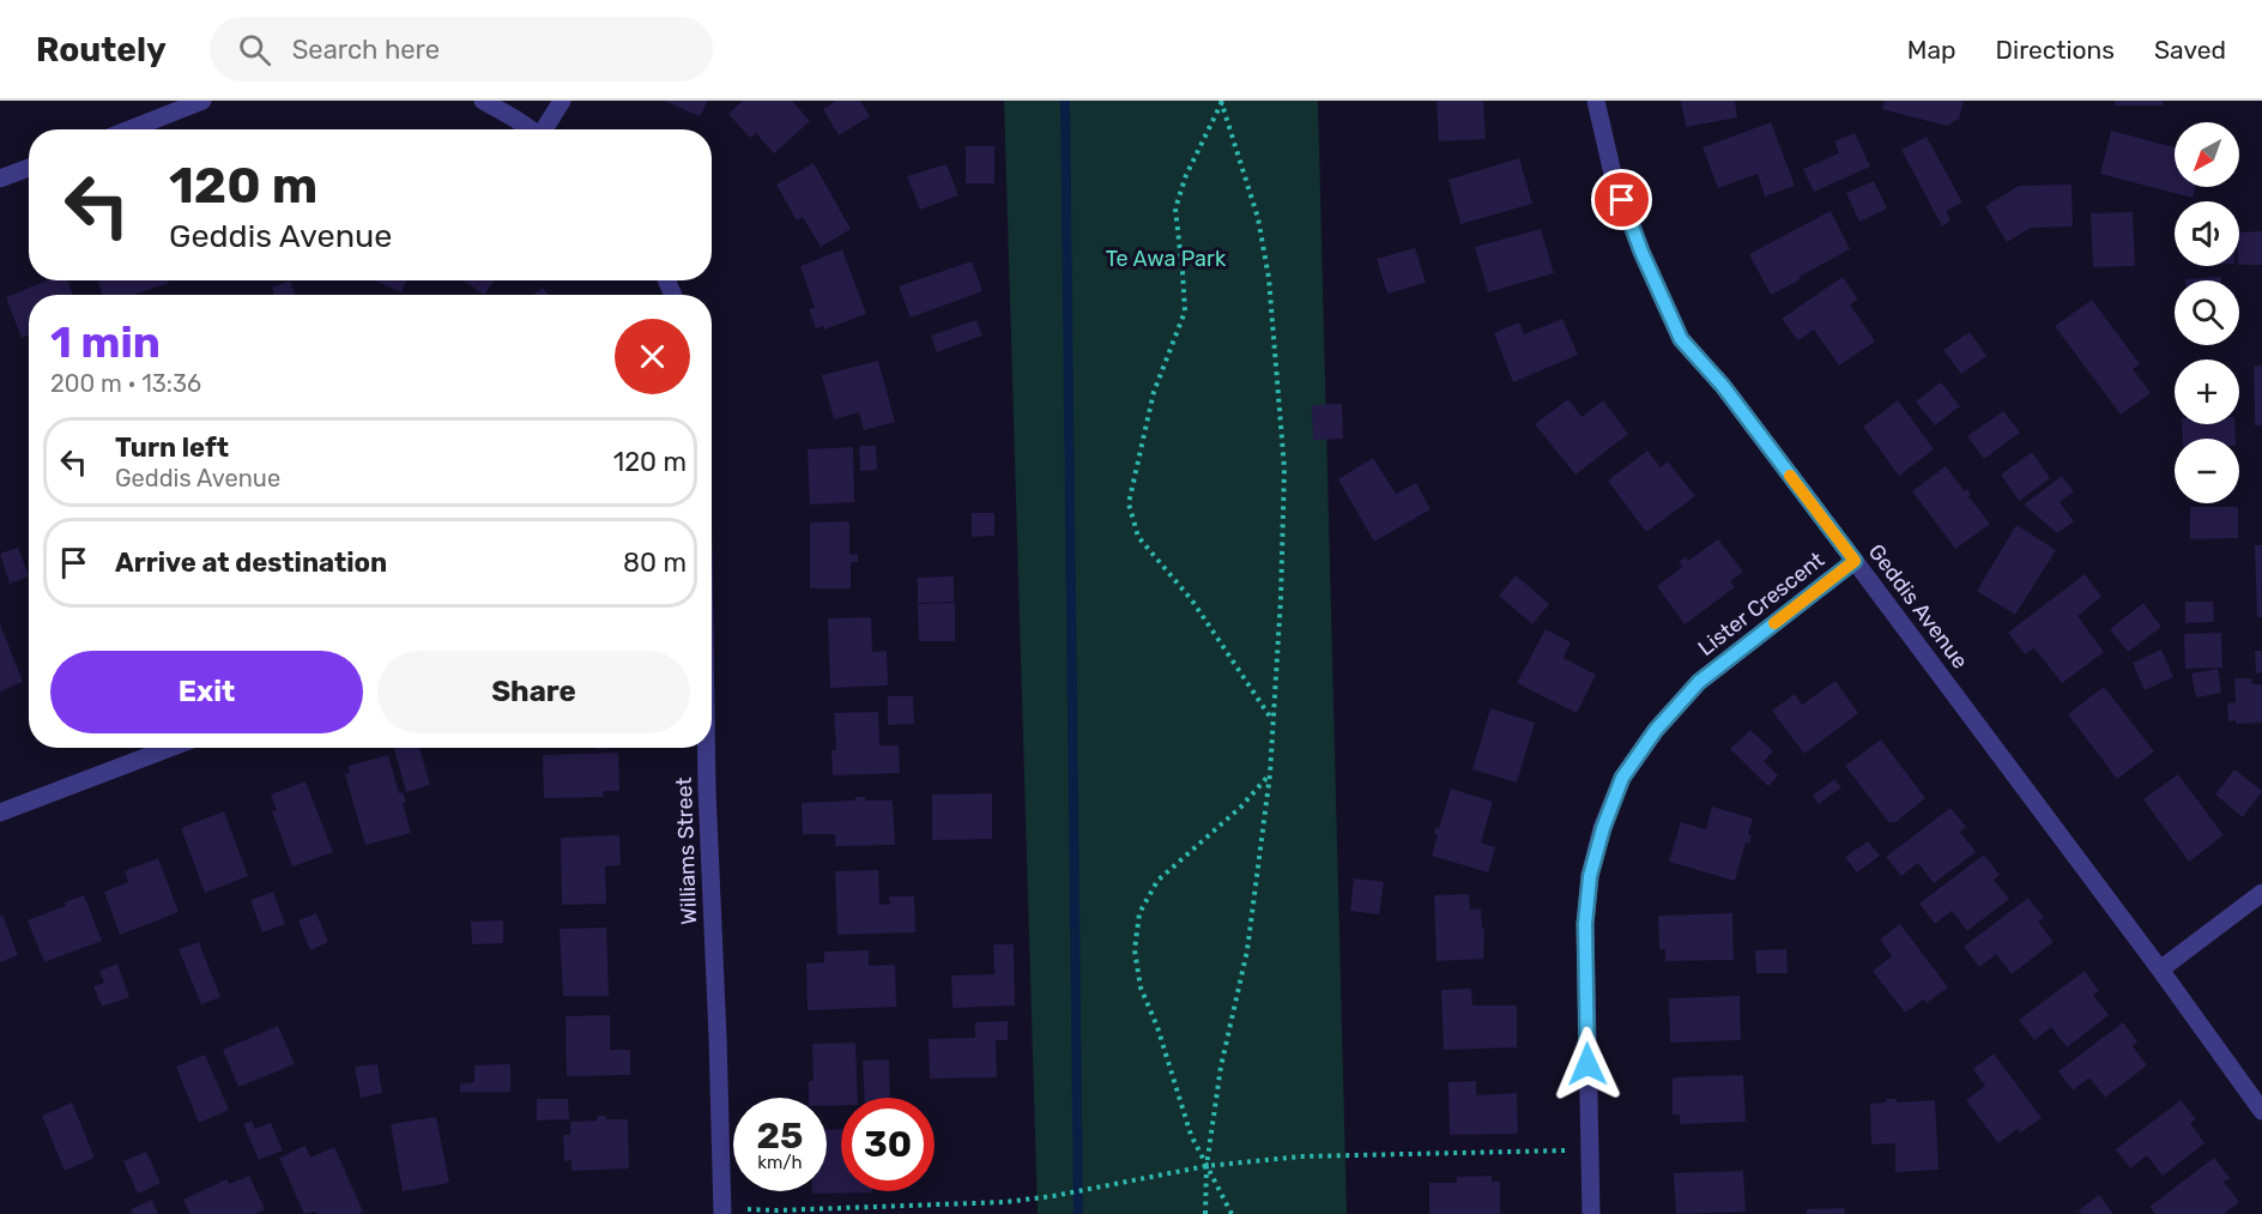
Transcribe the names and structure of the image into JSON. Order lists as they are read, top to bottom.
{
  "streets": {
    "street": ["Lister Crescent", "Geddis Avenue", "Williams Street"]
  },
  "crossings": [
    ["Lister Crescent", "Geddis Avenue"]
  ],
  "parks": ["Te Awa Park"],
  "north": "bottom left",
  "page": {
    "header": "Routely",
    "search": "Search here",
    "nav": ["Map", "Directions", "Saved"],
    "map_buttons": ["+", "−"],
    "turn": ["120 m", "Geddis Avenue"],
    "heading": ["1 min", "200 m · 13:36"],
    "list": [
      {
        "name": "Turn left",
        "note": "Geddis Avenue",
        "value": "120 m"
      },
      {
        "name": "Arrive at destination",
        "value": "80 m"
      }
    ],
    "buttons": ["Exit", "Share"],
    "speed": "25 km/h",
    "limit": "30"
  }
}
